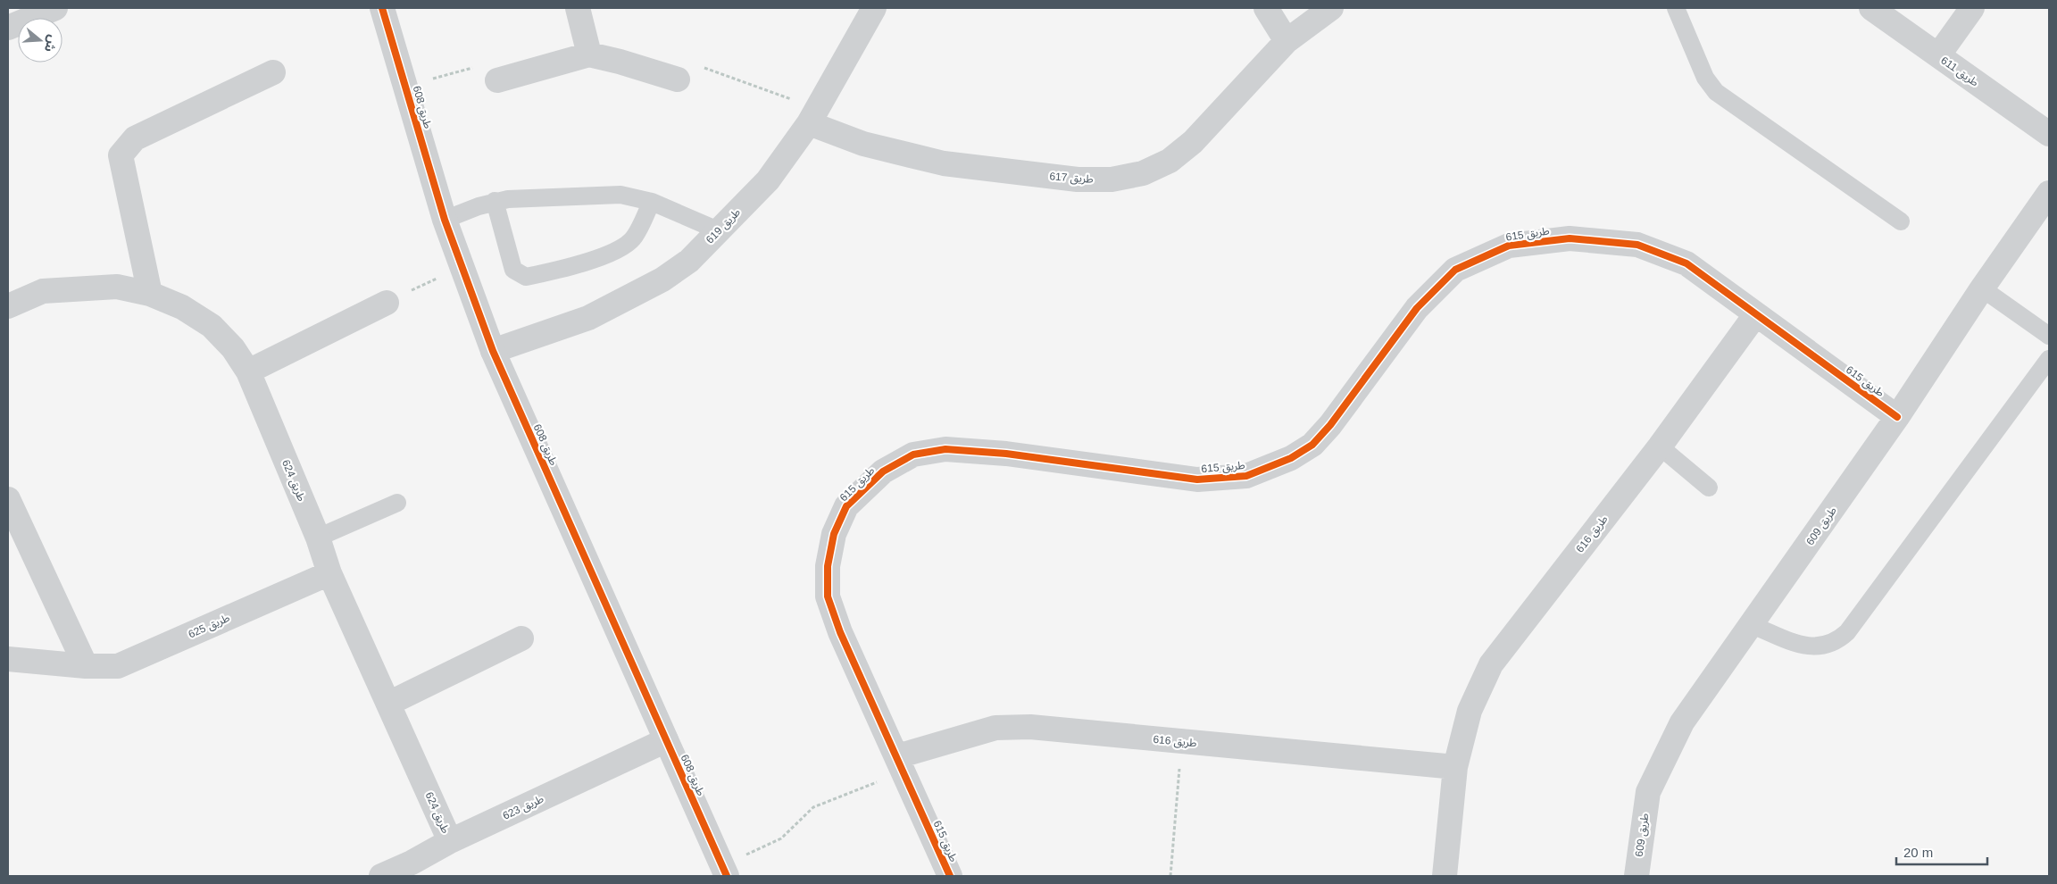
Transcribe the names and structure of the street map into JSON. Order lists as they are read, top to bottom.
{
  "streets": {
    "street": [
      "طريق 611",
      "طريق 608",
      "طريق 617",
      "طريق 619",
      "طريق 615",
      "طريق 624",
      "طريق 609",
      "طريق 616",
      "طريق 625",
      "طريق 623"
    ]
  },
  "crossings": [
    ["طريق 608", "طريق 619"],
    ["طريق 608", "طريق 623"],
    ["طريق 617", "طريق 619"],
    ["طريق 615", "طريق 609"],
    ["طريق 615", "طريق 616"],
    ["طريق 624", "طريق 625"],
    ["طريق 624", "طريق 623"]
  ],
  "scale_bar": "20 m",
  "north": "right"
}
